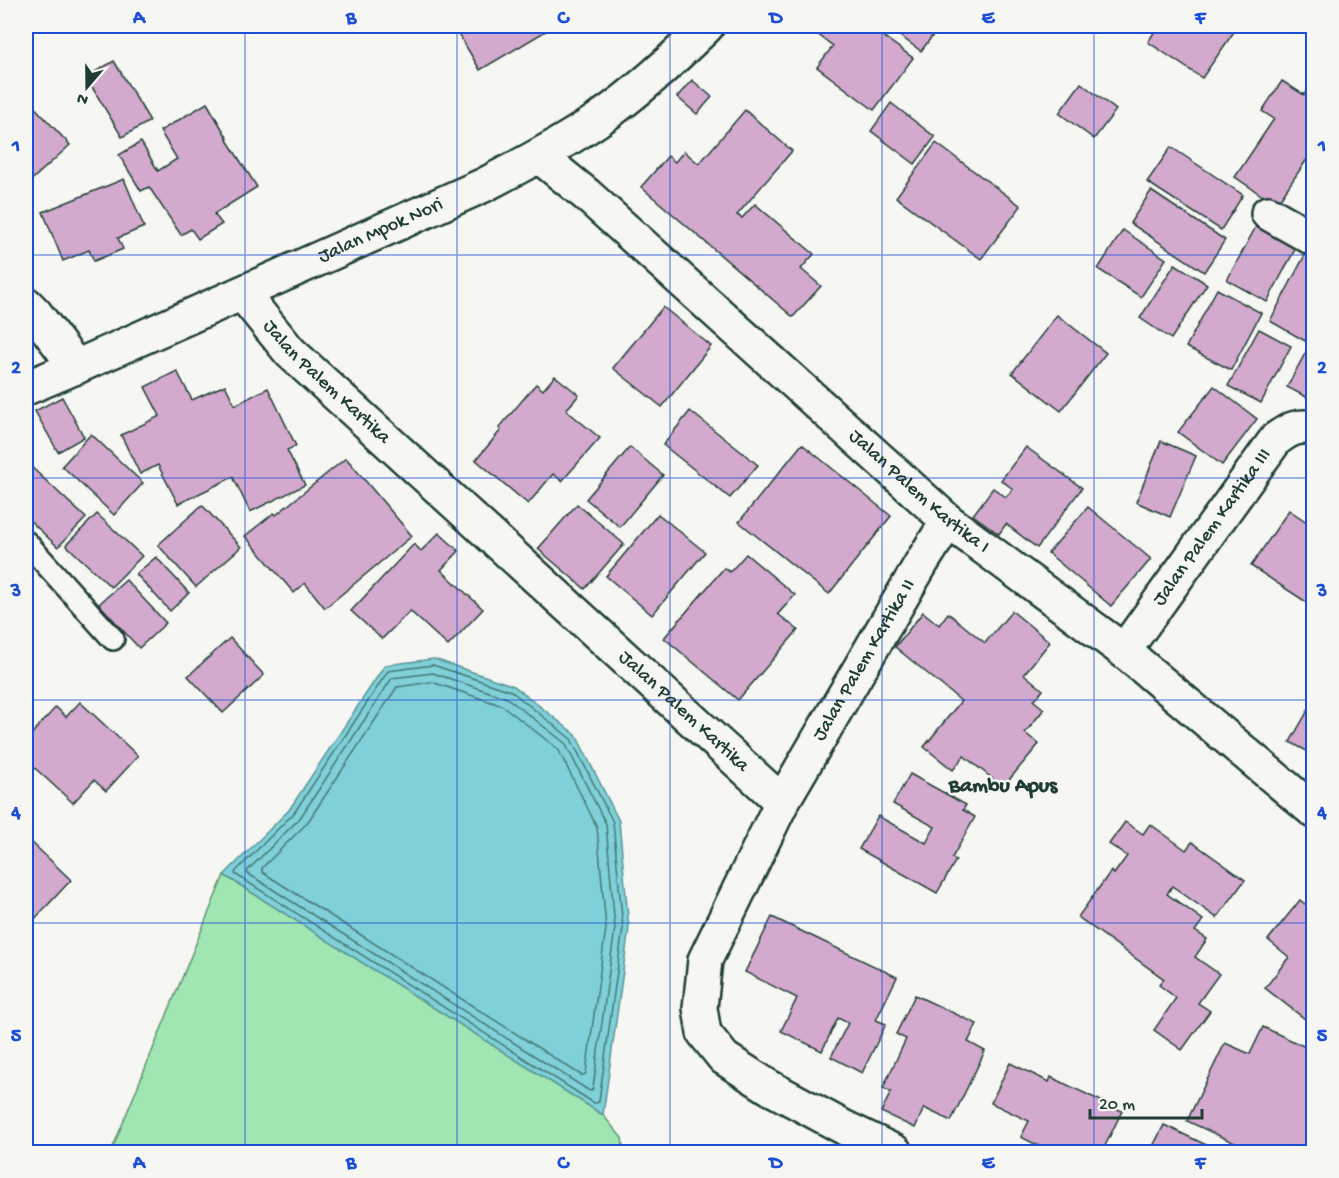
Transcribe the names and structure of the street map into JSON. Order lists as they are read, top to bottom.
{
  "streets": {
    "street": [
      "Jalan Mpok Nori",
      "Jalan Palem Kartika",
      "Jalan Palem Kartika I",
      "Jalan Palem Kartika III",
      "Jalan Palem Kartika II"
    ]
  },
  "crossings": [
    ["Jalan Mpok Nori", "Jalan Palem Kartika"],
    ["Jalan Mpok Nori", "Jalan Palem Kartika I"],
    ["Jalan Palem Kartika", "Jalan Palem Kartika II"],
    ["Jalan Palem Kartika I", "Jalan Palem Kartika III"],
    ["Jalan Palem Kartika I", "Jalan Palem Kartika II"]
  ],
  "districts": ["Bambu Apus"],
  "scale_bar": "20 m",
  "north": "bottom",
  "grid": {
    "columns": [
      "A",
      "B",
      "C",
      "D",
      "E",
      "F"
    ],
    "rows": [
      "1",
      "2",
      "3",
      "4",
      "5"
    ]
  }
}
